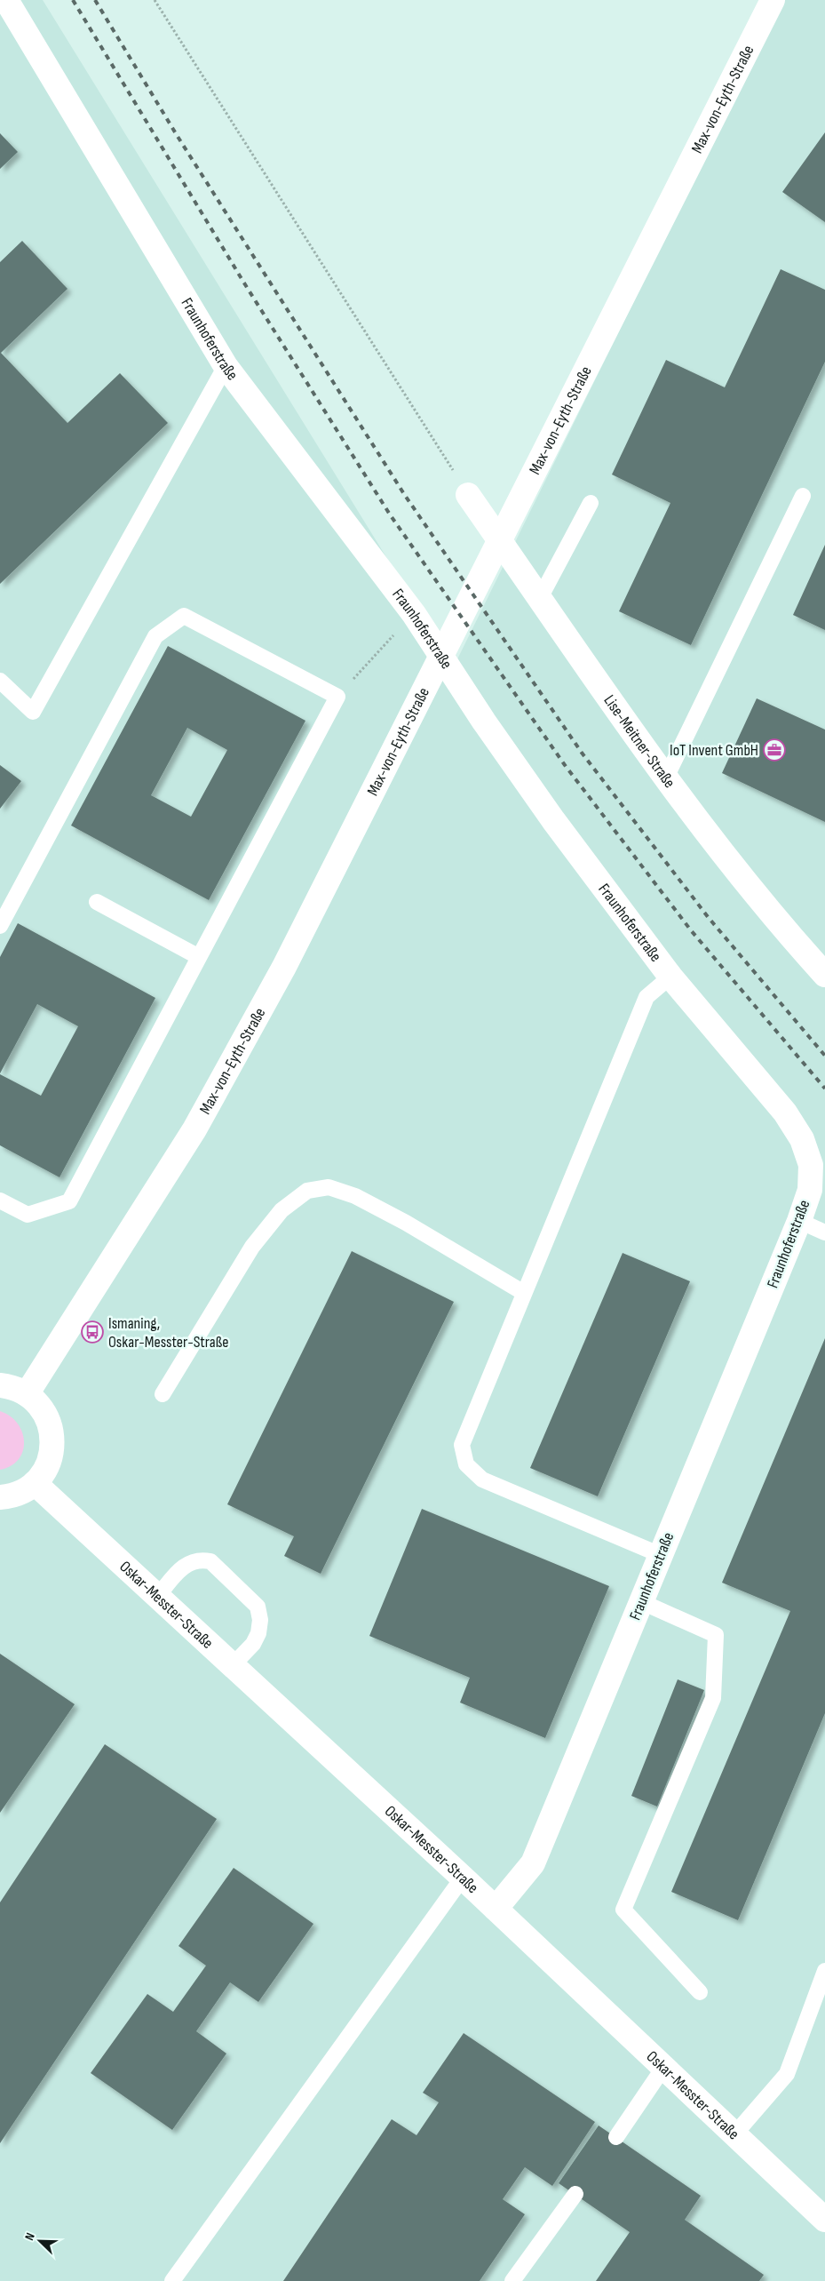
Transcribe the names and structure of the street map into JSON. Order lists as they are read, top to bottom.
{
  "streets": {
    "street": [
      "Max-von-Eyth-Straße",
      "Fraunhoferstraße",
      "Lise-Meitner-Straße",
      "Oskar-Messter-Straße"
    ]
  },
  "crossings": [
    ["Fraunhoferstraße", "Oskar-Messter-Straße"]
  ],
  "places": {
    "office": ["IoT Invent GmbH"],
    "bus stop": ["Ismaning, Oskar-Messter-Straße"]
  },
  "north": "top left"
}
